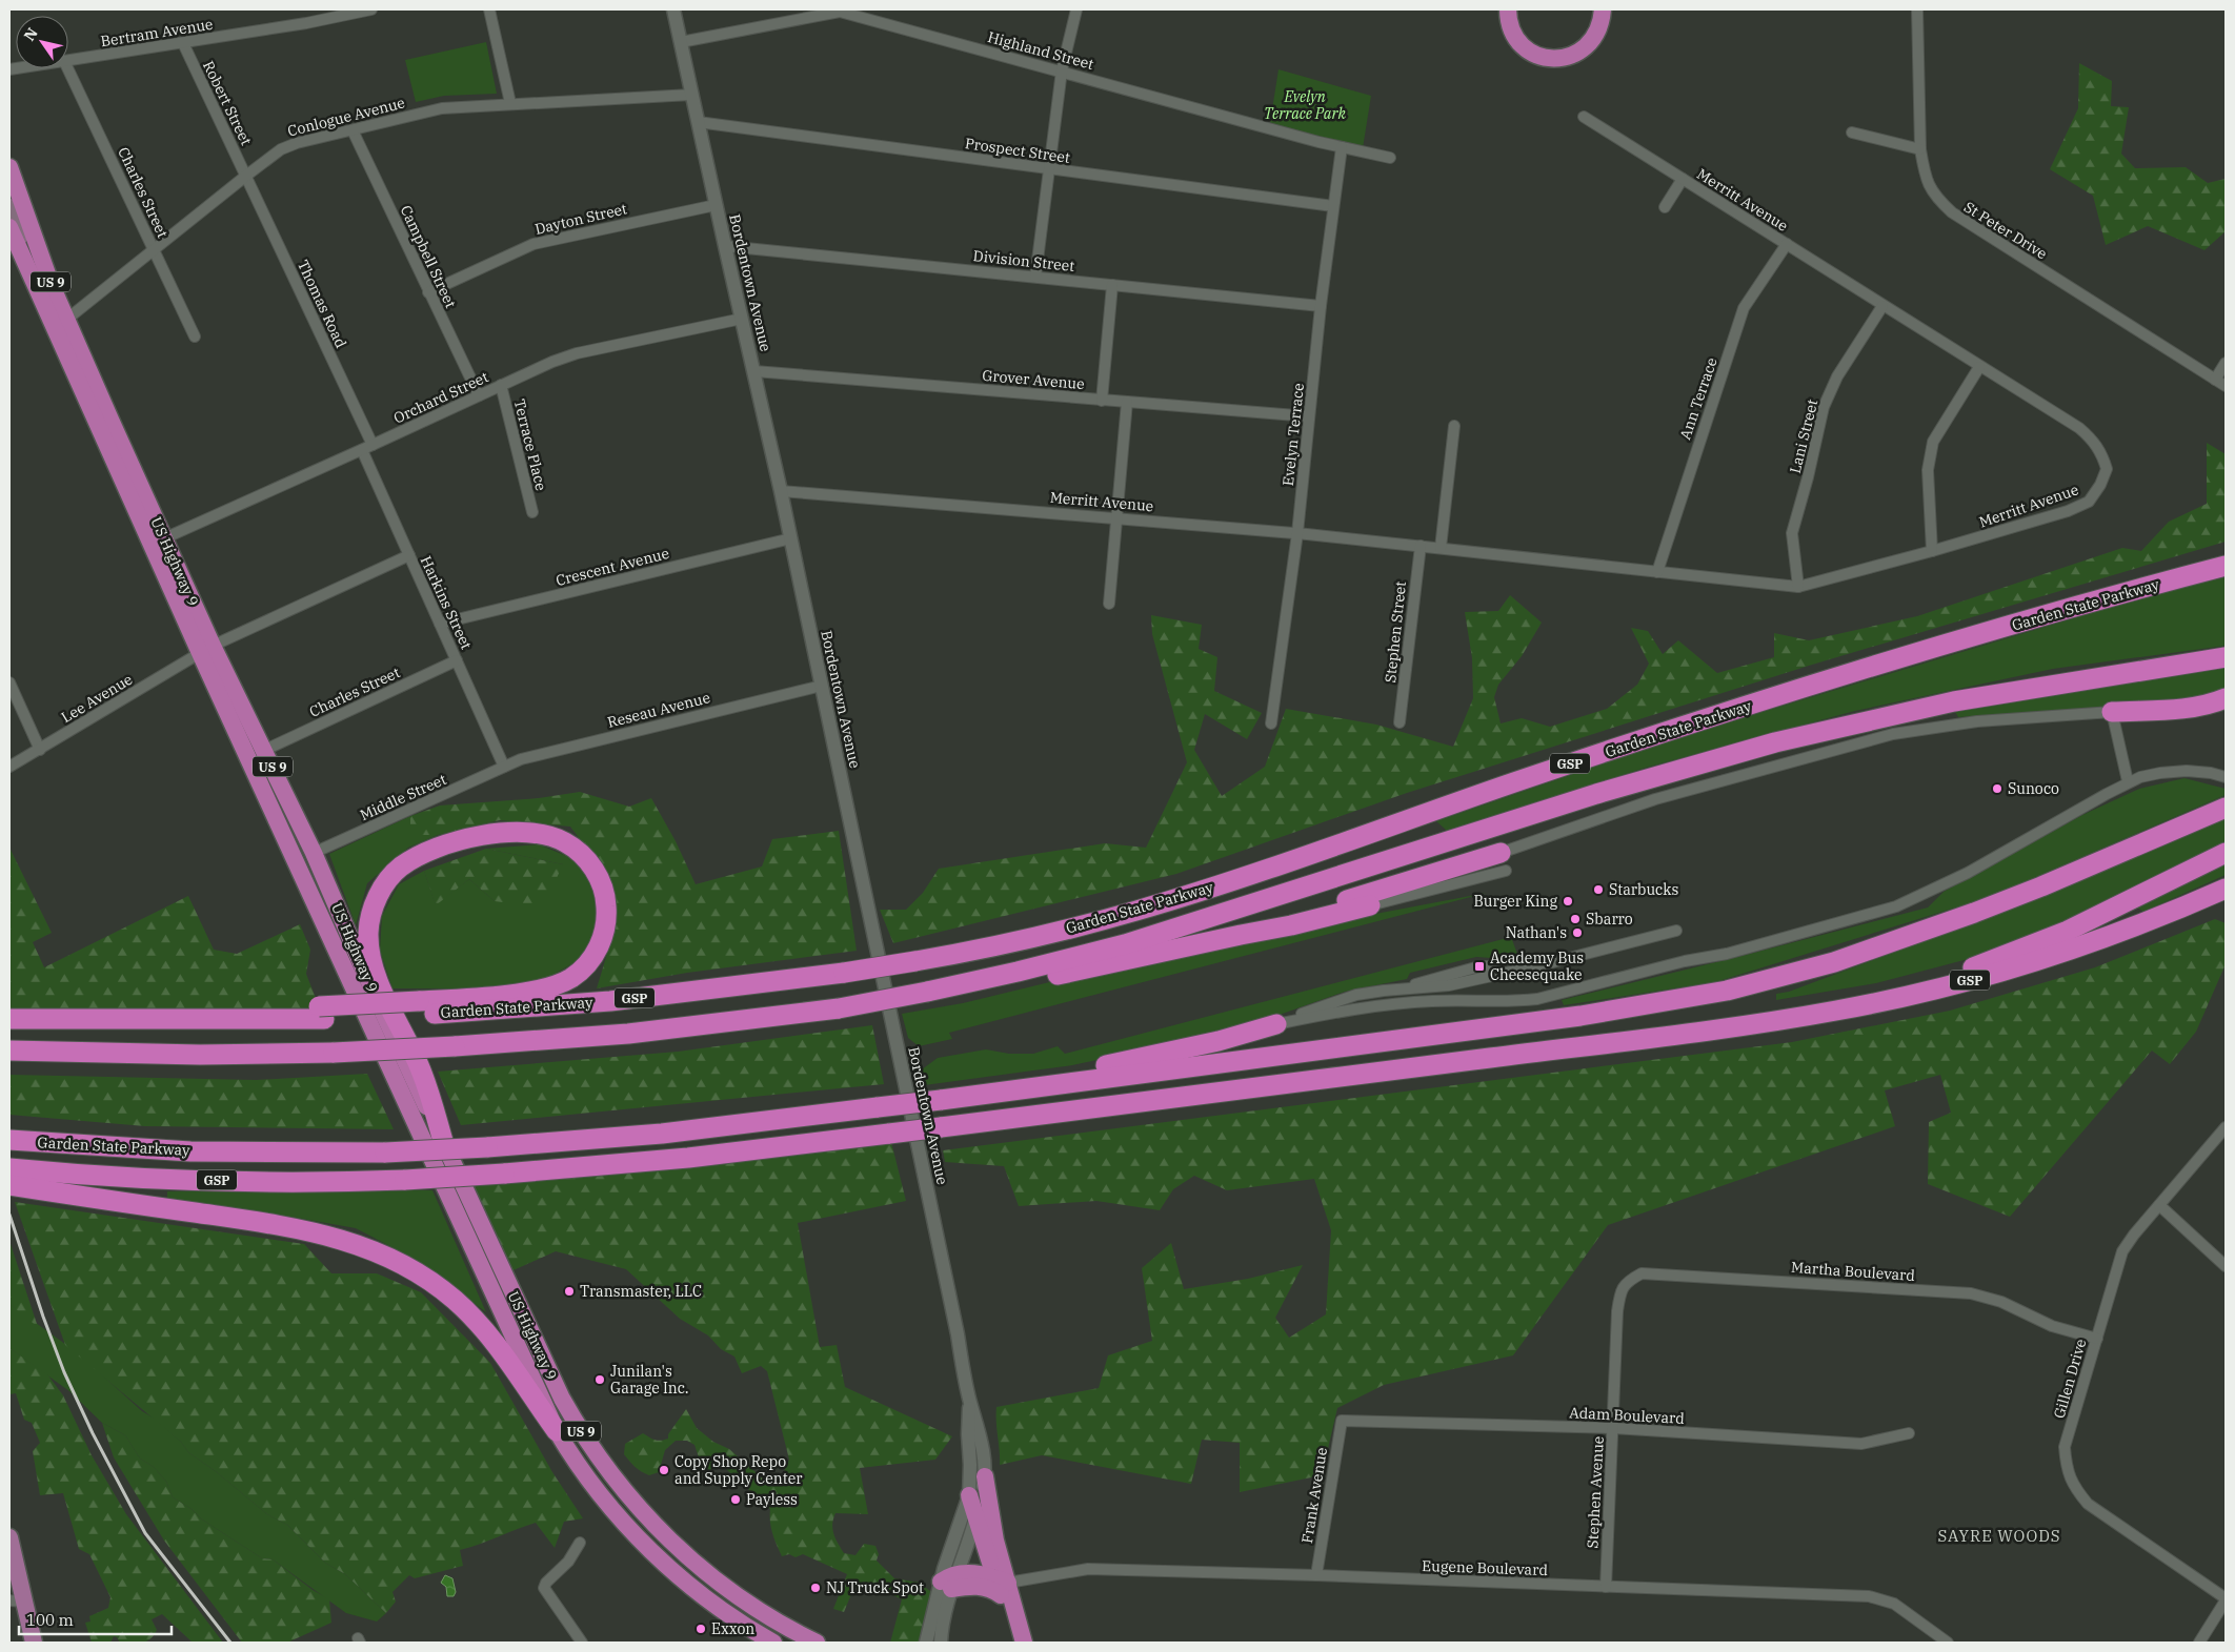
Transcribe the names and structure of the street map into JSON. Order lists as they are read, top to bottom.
{
  "streets": {
    "highway": [
      "US 9",
      "US Highway 9",
      "Garden State Parkway",
      "GSP"
    ],
    "street": [
      "Bertram Avenue",
      "Highland Street",
      "Robert Street",
      "Conlogue Avenue",
      "Prospect Street",
      "Charles Street",
      "Merritt Avenue",
      "Dayton Street",
      "St Peter Drive",
      "Campbell Street",
      "Division Street",
      "Bordentown Avenue",
      "Thomas Road",
      "Grover Avenue",
      "Orchard Street",
      "Ann Terrace",
      "Evelyn Terrace",
      "Lani Street",
      "Terrace Place",
      "Crescent Avenue",
      "Harkins Street",
      "Stephen Street",
      "Lee Avenue",
      "Reseau Avenue",
      "Middle Street",
      "Martha Boulevard",
      "Gillen Drive",
      "Adam Boulevard",
      "Stephen Avenue",
      "Frank Avenue",
      "Eugene Boulevard"
    ]
  },
  "crossings": [
    ["Bertram Avenue", "Robert Street"],
    ["Highland Street", "Bordentown Avenue"],
    ["Highland Street", "Evelyn Terrace"],
    ["Robert Street", "Conlogue Avenue"],
    ["Robert Street", "Thomas Road"],
    ["Conlogue Avenue", "Charles Street"],
    ["Conlogue Avenue", "Campbell Street"],
    ["Conlogue Avenue", "Bordentown Avenue"],
    ["Conlogue Avenue", "Thomas Road"],
    ["Conlogue Avenue", "US Highway 9"],
    ["Prospect Street", "Bordentown Avenue"],
    ["Prospect Street", "Evelyn Terrace"],
    ["Charles Street", "US Highway 9"],
    ["Charles Street", "Harkins Street"],
    ["Merritt Avenue", "Bordentown Avenue"],
    ["Merritt Avenue", "Ann Terrace"],
    ["Merritt Avenue", "Evelyn Terrace"],
    ["Merritt Avenue", "Lani Street"],
    ["Merritt Avenue", "Stephen Street"],
    ["Dayton Street", "Campbell Street"],
    ["Dayton Street", "Bordentown Avenue"],
    ["Campbell Street", "Orchard Street"],
    ["Division Street", "Bordentown Avenue"],
    ["Division Street", "Evelyn Terrace"],
    ["US 9", "US Highway 9"],
    ["Bordentown Avenue", "Grover Avenue"],
    ["Bordentown Avenue", "Orchard Street"],
    ["Bordentown Avenue", "Crescent Avenue"],
    ["Bordentown Avenue", "Reseau Avenue"],
    ["Thomas Road", "Orchard Street"],
    ["Grover Avenue", "Evelyn Terrace"],
    ["Orchard Street", "Terrace Place"],
    ["Orchard Street", "US Highway 9"],
    ["Orchard Street", "Harkins Street"],
    ["US Highway 9", "Lee Avenue"],
    ["US Highway 9", "Middle Street"],
    ["Crescent Avenue", "Harkins Street"],
    ["Harkins Street", "Lee Avenue"],
    ["Harkins Street", "Reseau Avenue"],
    ["Harkins Street", "Middle Street"],
    ["Reseau Avenue", "Middle Street"],
    ["Martha Boulevard", "Gillen Drive"],
    ["Martha Boulevard", "Stephen Avenue"],
    ["Adam Boulevard", "Stephen Avenue"],
    ["Adam Boulevard", "Frank Avenue"],
    ["Stephen Avenue", "Eugene Boulevard"],
    ["Frank Avenue", "Eugene Boulevard"]
  ],
  "districts": ["SAYRE WOODS"],
  "parks": ["Evelyn Terrace Park"],
  "places": {
    "other": [
      "Sunoco",
      "Starbucks",
      "Burger King",
      "Sbarro",
      "Nathan's",
      "Transmaster, LLC",
      "Junilan's Garage Inc.",
      "Copy Shop Repo and Supply Center",
      "Payless",
      "NJ Truck Spot",
      "Exxon"
    ],
    "transit": ["Academy Bus Cheesequake"]
  },
  "scale_bar": "100 m",
  "north": "top left"
}
